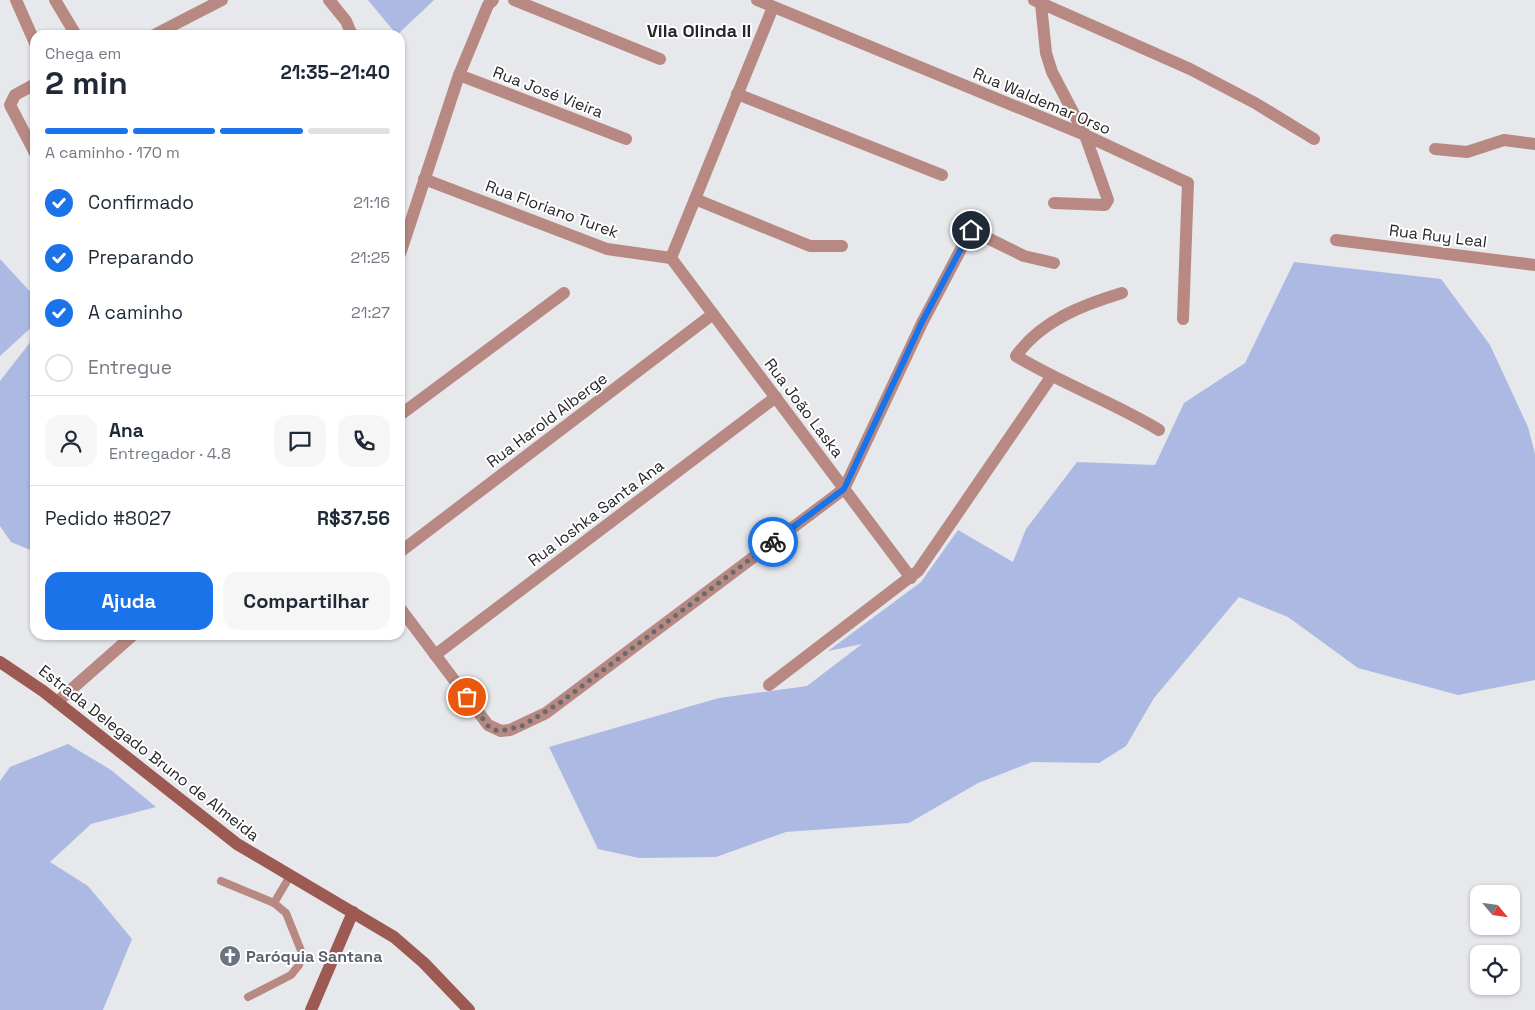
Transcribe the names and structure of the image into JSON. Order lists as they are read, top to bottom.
{
  "streets": {
    "main road": ["Estrada Delegado Bruno de Almeida"],
    "street": [
      "Rua José Vieira",
      "Rua Waldemar Orso",
      "Rua Floriano Turek",
      "Rua Ruy Leal",
      "Rua João Laska",
      "Rua Harold Alberge",
      "Rua Ioshka Santa Ana"
    ]
  },
  "crossings": [
    ["Rua Floriano Turek", "Rua João Laska"],
    ["Rua João Laska", "Rua Harold Alberge"],
    ["Rua João Laska", "Rua Ioshka Santa Ana"]
  ],
  "districts": ["Vila Olinda II"],
  "places": {
    "church": ["Paróquia Santana"]
  },
  "north": "bottom right",
  "page": {
    "heading": ["2 min", "Chega em", "21:35–21:40"],
    "panel": [
      "Ana",
      "Entregador · 4.8",
      "Pedido #8027",
      "R$37.56"
    ],
    "bar": "A caminho · 170 m",
    "list": [
      ["Confirmado", "21:16"],
      ["Preparando", "21:25"],
      ["A caminho", "21:27"],
      "Entregue"
    ],
    "buttons": ["Ajuda", "Compartilhar"]
  }
}
